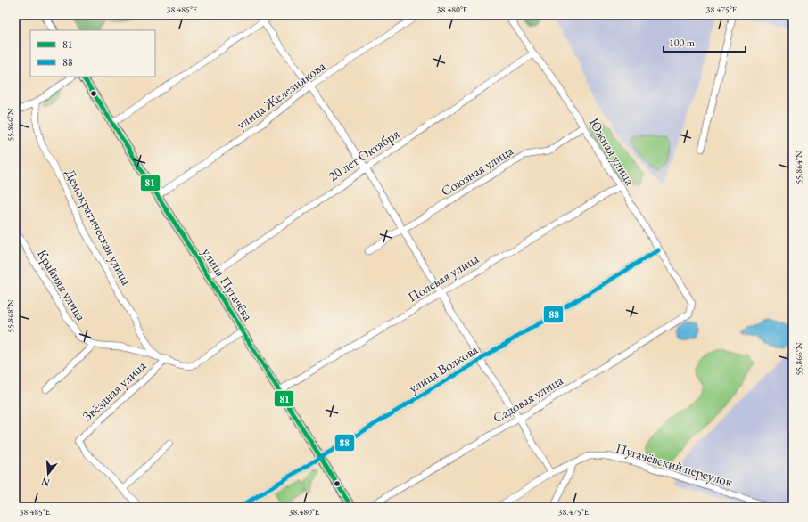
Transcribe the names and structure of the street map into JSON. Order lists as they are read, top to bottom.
{
  "streets": {
    "street": [
      "улица Железнякова",
      "Южная улица",
      "20 лет Октября",
      "Союзная улица",
      "Демократическая улица",
      "Полевая улица",
      "улица Пугачёва",
      "Крайняя улица",
      "улица Волкова",
      "Звёздная улица",
      "Садовая улица",
      "Пугачёвский переулок"
    ]
  },
  "crossings": [
    ["улица Железнякова", "улица Пугачёва"],
    ["Южная улица", "20 лет Октября"],
    ["Южная улица", "Союзная улица"],
    ["Южная улица", "Полевая улица"],
    ["Южная улица", "улица Волкова"],
    ["Южная улица", "Садовая улица"],
    ["20 лет Октября", "улица Пугачёва"],
    ["Полевая улица", "улица Пугачёва"],
    ["улица Пугачёва", "улица Волкова"]
  ],
  "lines": ["transit line 81", "transit line 88"],
  "legend": ["81", "88"],
  "scale_bar": "100 m",
  "north": "bottom",
  "coordinates": [
    "38.485°E",
    "38.480°E",
    "38.475°E",
    "55.866°N",
    "55.864°N",
    "55.868°N"
  ]
}
